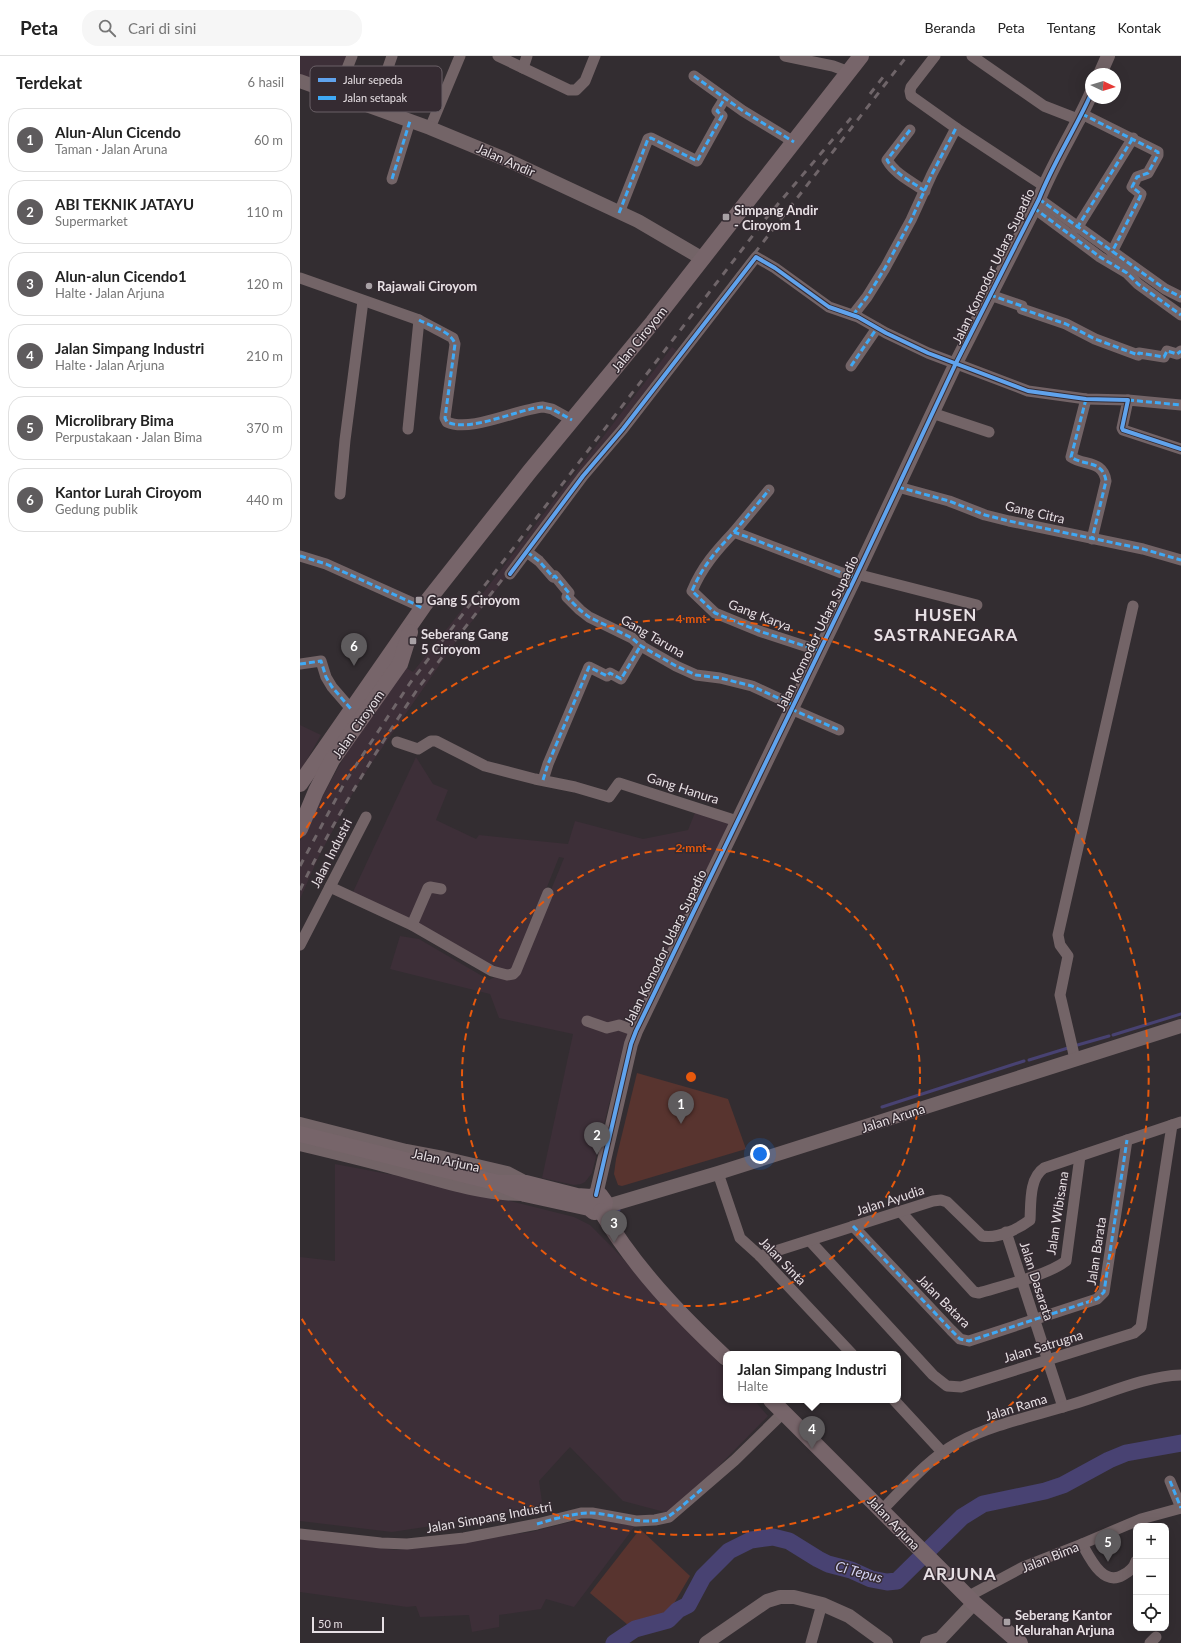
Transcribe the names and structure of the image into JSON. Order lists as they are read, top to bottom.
{
  "streets": {
    "main road": ["Jalan Ciroyom", "Jalan Arjuna"],
    "street": [
      "Jalan Andir",
      "Jalan Komodor Udara Supadio",
      "Gang Citra",
      "Gang Karya",
      "Gang Taruna",
      "Gang Hanura",
      "Jalan Industri",
      "Jalan Aruna",
      "Jalan Ayudia",
      "Jalan Wibisana",
      "Jalan Barata",
      "Jalan Sinta",
      "Jalan Dasarata",
      "Jalan Batara",
      "Jalan Satrugna",
      "Jalan Rama",
      "Jalan Simpang Industri",
      "Jalan Bima"
    ]
  },
  "crossings": [
    ["Jalan Andir", "Jalan Ciroyom"],
    ["Jalan Komodor Udara Supadio", "Gang Citra"],
    ["Jalan Komodor Udara Supadio", "Gang Karya"],
    ["Jalan Komodor Udara Supadio", "Gang Taruna"],
    ["Jalan Komodor Udara Supadio", "Gang Hanura"],
    ["Jalan Komodor Udara Supadio", "Jalan Aruna"],
    ["Jalan Komodor Udara Supadio", "Jalan Arjuna"],
    ["Jalan Aruna", "Jalan Arjuna"],
    ["Jalan Aruna", "Jalan Sinta"],
    ["Jalan Arjuna", "Jalan Rama"],
    ["Jalan Arjuna", "Jalan Simpang Industri"],
    ["Jalan Arjuna", "Jalan Bima"],
    ["Jalan Ayudia", "Jalan Wibisana"],
    ["Jalan Ayudia", "Jalan Barata"],
    ["Jalan Ayudia", "Jalan Sinta"],
    ["Jalan Ayudia", "Jalan Dasarata"],
    ["Jalan Ayudia", "Jalan Batara"],
    ["Jalan Ayudia", "Jalan Satrugna"],
    ["Jalan Wibisana", "Jalan Dasarata"],
    ["Jalan Barata", "Jalan Dasarata"],
    ["Jalan Barata", "Jalan Batara"],
    ["Jalan Dasarata", "Jalan Batara"],
    ["Jalan Dasarata", "Jalan Satrugna"],
    ["Jalan Dasarata", "Jalan Rama"]
  ],
  "districts": ["HUSEN SASTRANEGARA", "ARJUNA"],
  "water": ["Ci Tepus"],
  "places": {
    "transit": [
      "Simpang Andir - Ciroyom 1",
      "Gang 5 Ciroyom",
      "Seberang Gang 5 Ciroyom",
      "Seberang Kantor Kelurahan Arjuna"
    ],
    "other": ["Rajawali Ciroyom"]
  },
  "legend": ["Jalur sepeda", "Jalan setapak"],
  "scale_bar": "50 m",
  "north": "right",
  "page": {
    "header": "Peta",
    "search": "Cari di sini",
    "nav": [
      "Beranda",
      "Peta",
      "Tentang",
      "Kontak"
    ],
    "heading": ["Terdekat", "6 hasil"],
    "list": [
      {
        "mark": "1",
        "name": "Alun-Alun Cicendo",
        "note": "Taman · Jalan Aruna",
        "value": "60 m"
      },
      {
        "mark": "2",
        "name": "ABI TEKNIK JATAYU",
        "note": "Supermarket",
        "value": "110 m"
      },
      {
        "mark": "3",
        "name": "Alun-alun Cicendo1",
        "note": "Halte · Jalan Arjuna",
        "value": "120 m"
      },
      {
        "mark": "4",
        "name": "Jalan Simpang Industri",
        "note": "Halte · Jalan Arjuna",
        "value": "210 m"
      },
      {
        "mark": "5",
        "name": "Microlibrary Bima",
        "note": "Perpustakaan · Jalan Bima",
        "value": "370 m"
      },
      {
        "mark": "6",
        "name": "Kantor Lurah Ciroyom",
        "note": "Gedung publik",
        "value": "440 m"
      }
    ],
    "pins": [
      "6",
      "1",
      "2",
      "3",
      "4",
      "5"
    ],
    "popup": ["Jalan Simpang Industri", "Halte"],
    "map_buttons": ["+", "−"],
    "scale": "50 m"
  },
  "rings": ["4 mnt", "2 mnt"]
}
